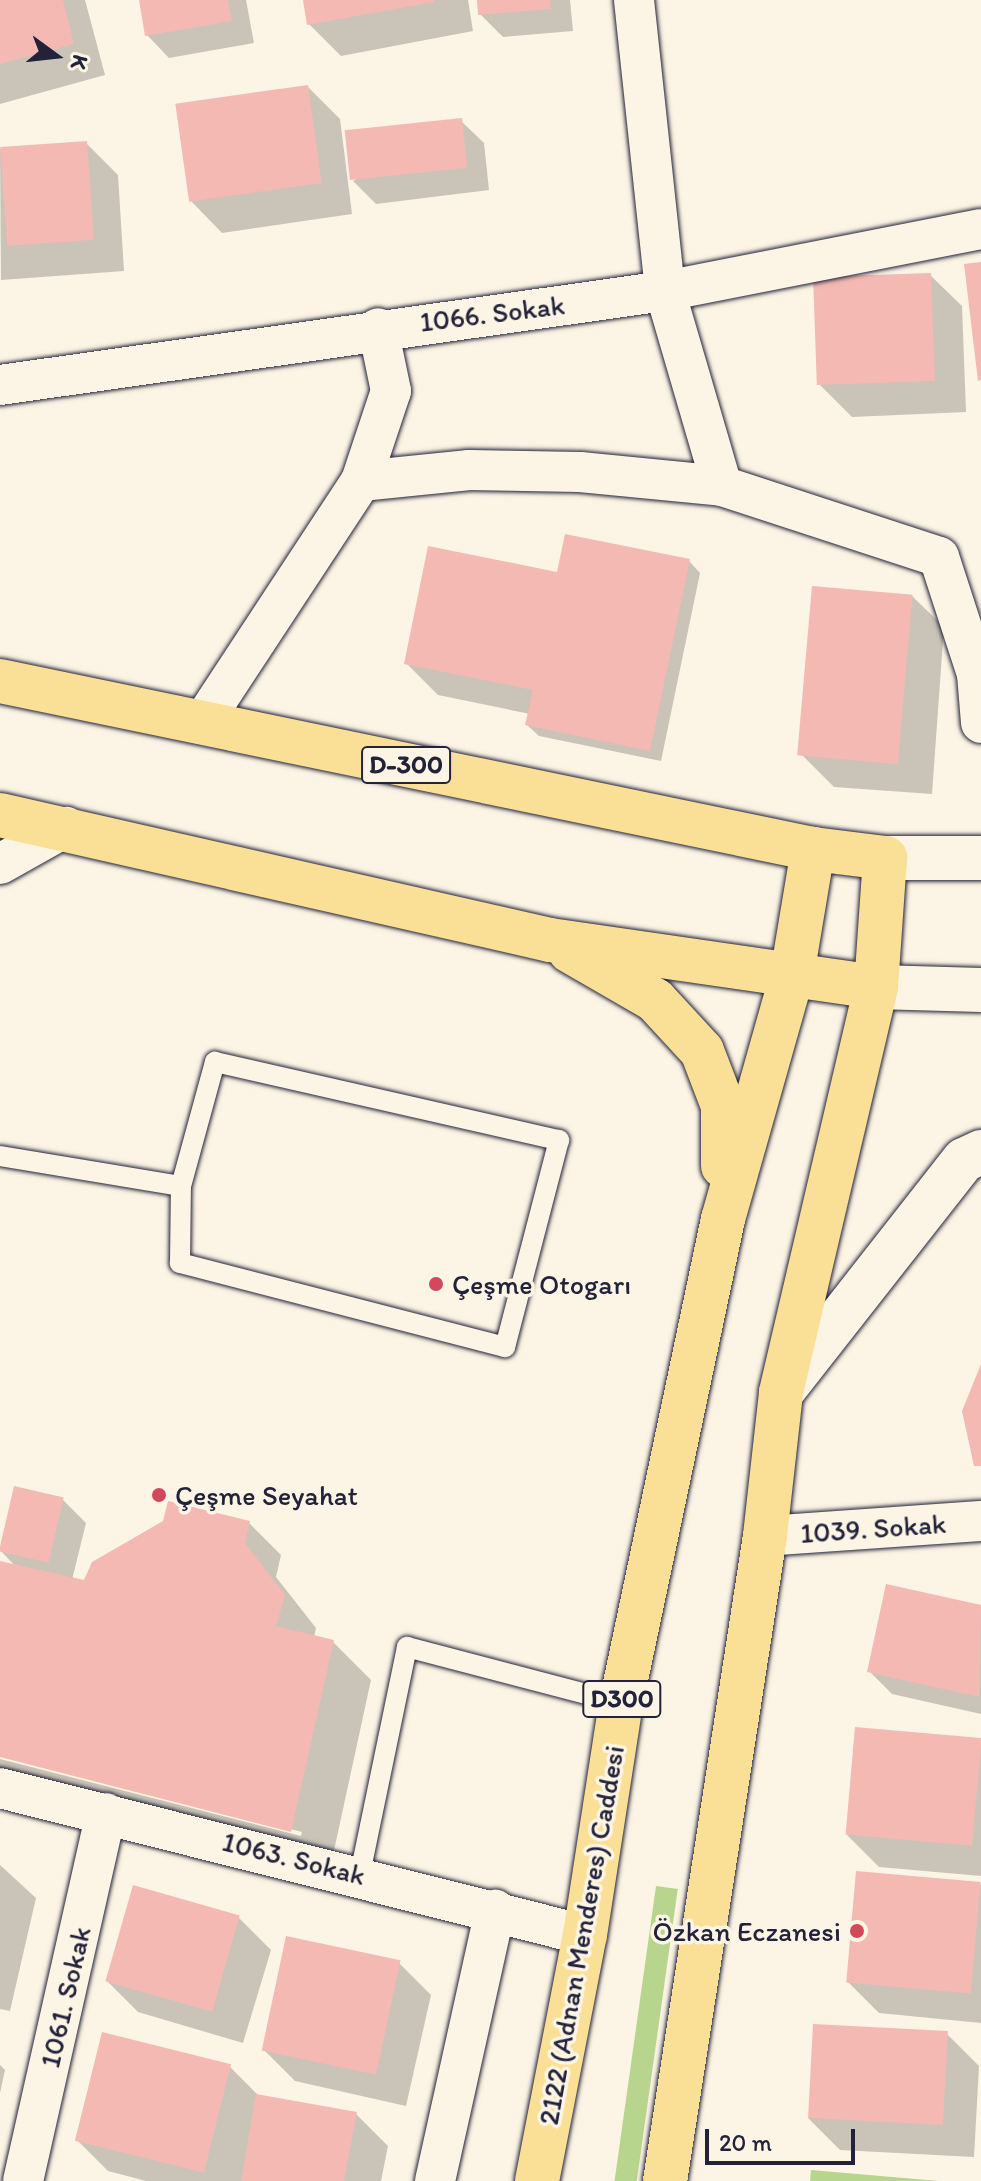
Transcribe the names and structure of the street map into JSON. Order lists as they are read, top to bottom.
{
  "streets": {
    "highway": ["D-300", "D300", "2122 (Adnan Menderes) Caddesi"],
    "street": [
      "1066. Sokak",
      "1039. Sokak",
      "1063. Sokak",
      "1061. Sokak"
    ]
  },
  "crossings": [
    ["1063. Sokak", "2122 (Adnan Menderes) Caddesi"],
    ["1063. Sokak", "1061. Sokak"]
  ],
  "places": ["Çeşme Otogarı", "Çeşme Seyahat", "Özkan Eczanesi"],
  "scale_bar": "20 m",
  "north": "right"
}
